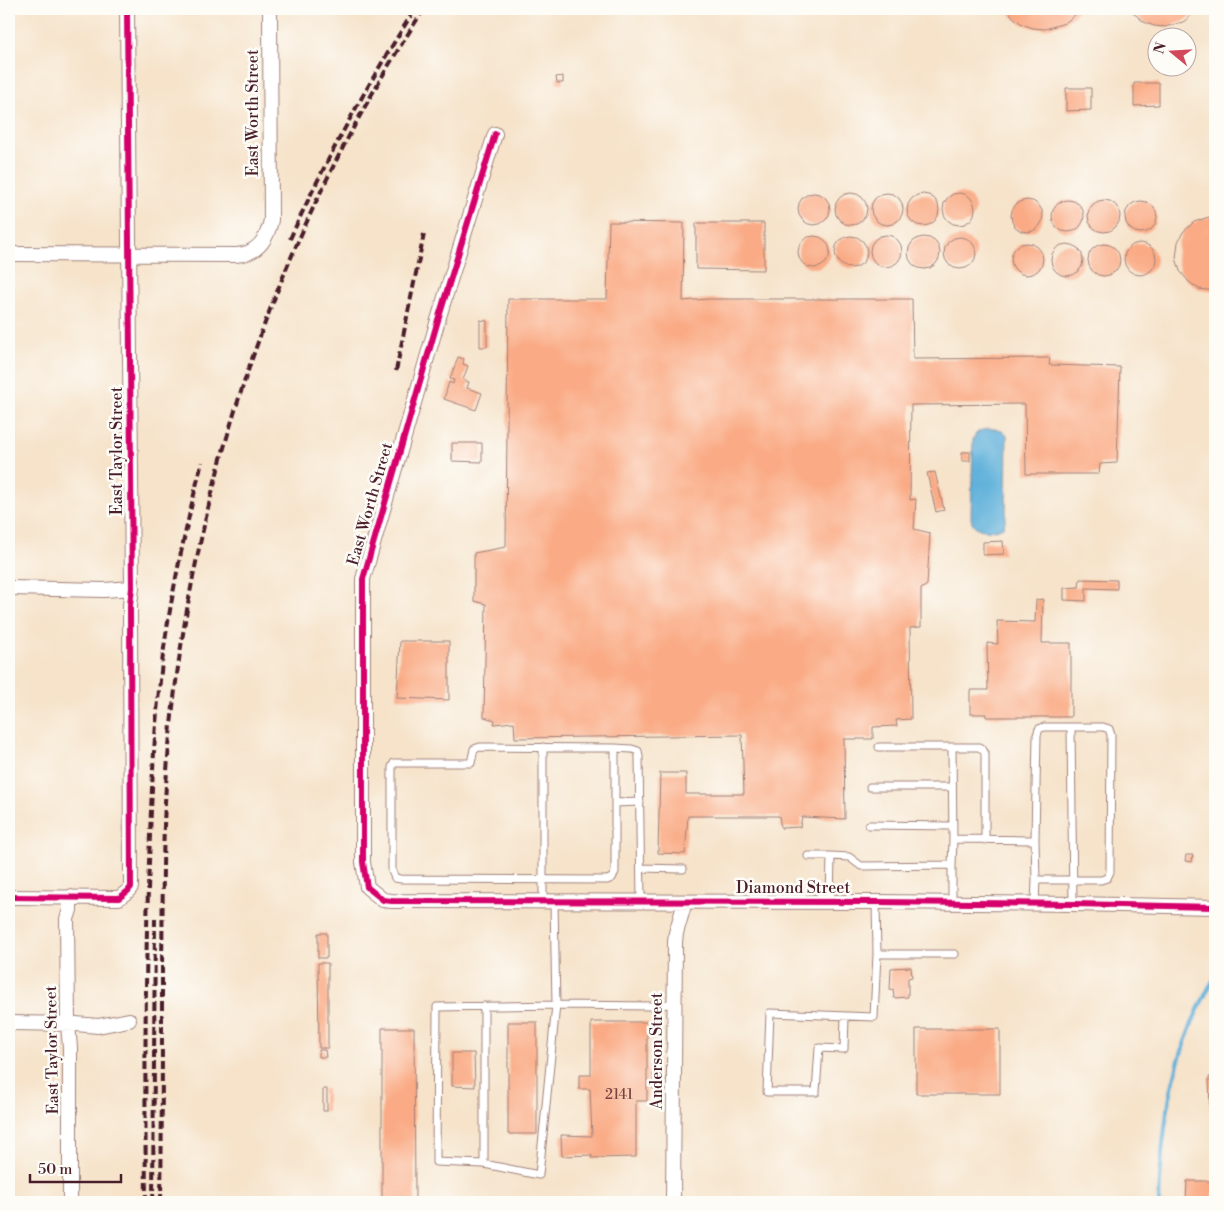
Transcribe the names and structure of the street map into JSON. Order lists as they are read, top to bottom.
{
  "streets": {
    "street": [
      "East Worth Street",
      "East Taylor Street",
      "Diamond Street",
      "Anderson Street"
    ]
  },
  "crossings": [
    ["East Worth Street", "East Taylor Street"],
    ["East Worth Street", "Diamond Street"],
    ["Diamond Street", "Anderson Street"]
  ],
  "house_numbers": ["2141"],
  "scale_bar": "50 m",
  "north": "left"
}
